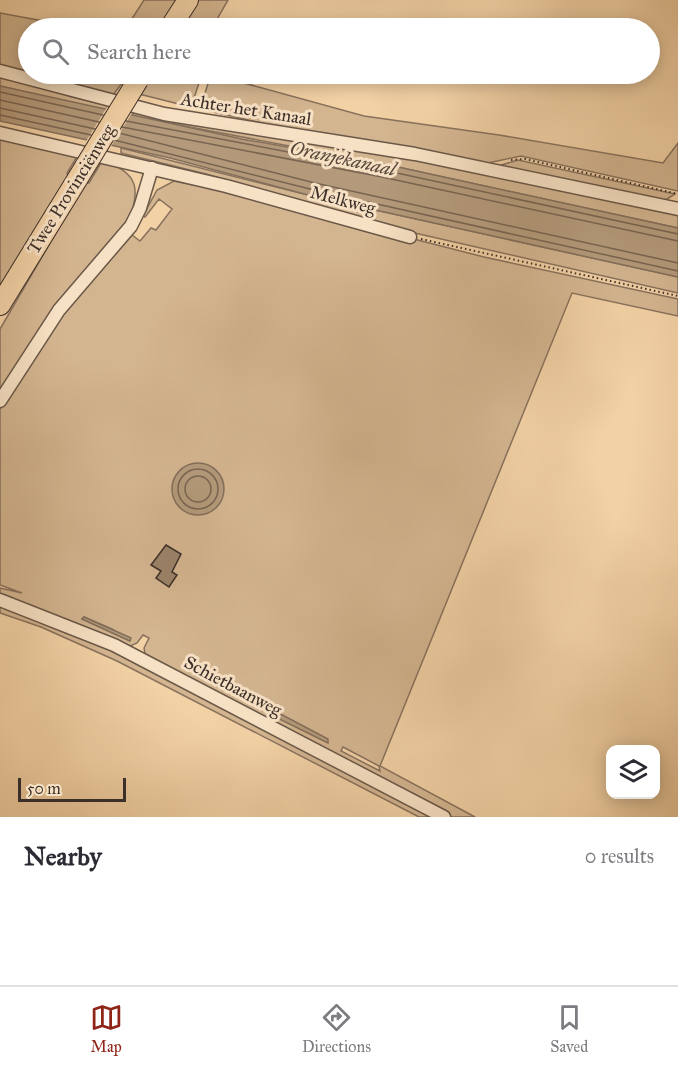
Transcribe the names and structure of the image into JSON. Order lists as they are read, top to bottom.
{
  "streets": {
    "main road": ["Twee Provinciënweg"],
    "street": ["Achter het Kanaal", "Melkweg", "Schietbaanweg"]
  },
  "water": ["Oranjekanaal"],
  "scale_bar": "50 m",
  "page": {
    "search": "Search here",
    "scale": "50 m",
    "heading": ["Nearby", "0 results"],
    "nav": ["Map", "Directions", "Saved"]
  }
}
